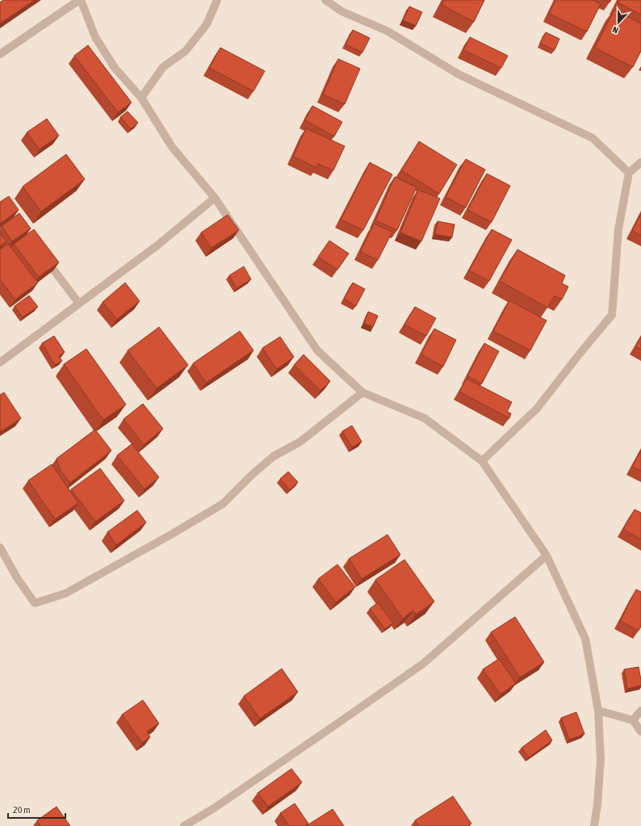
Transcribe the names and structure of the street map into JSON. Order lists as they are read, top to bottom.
{
  "scale_bar": "20 m",
  "north": "bottom"
}
